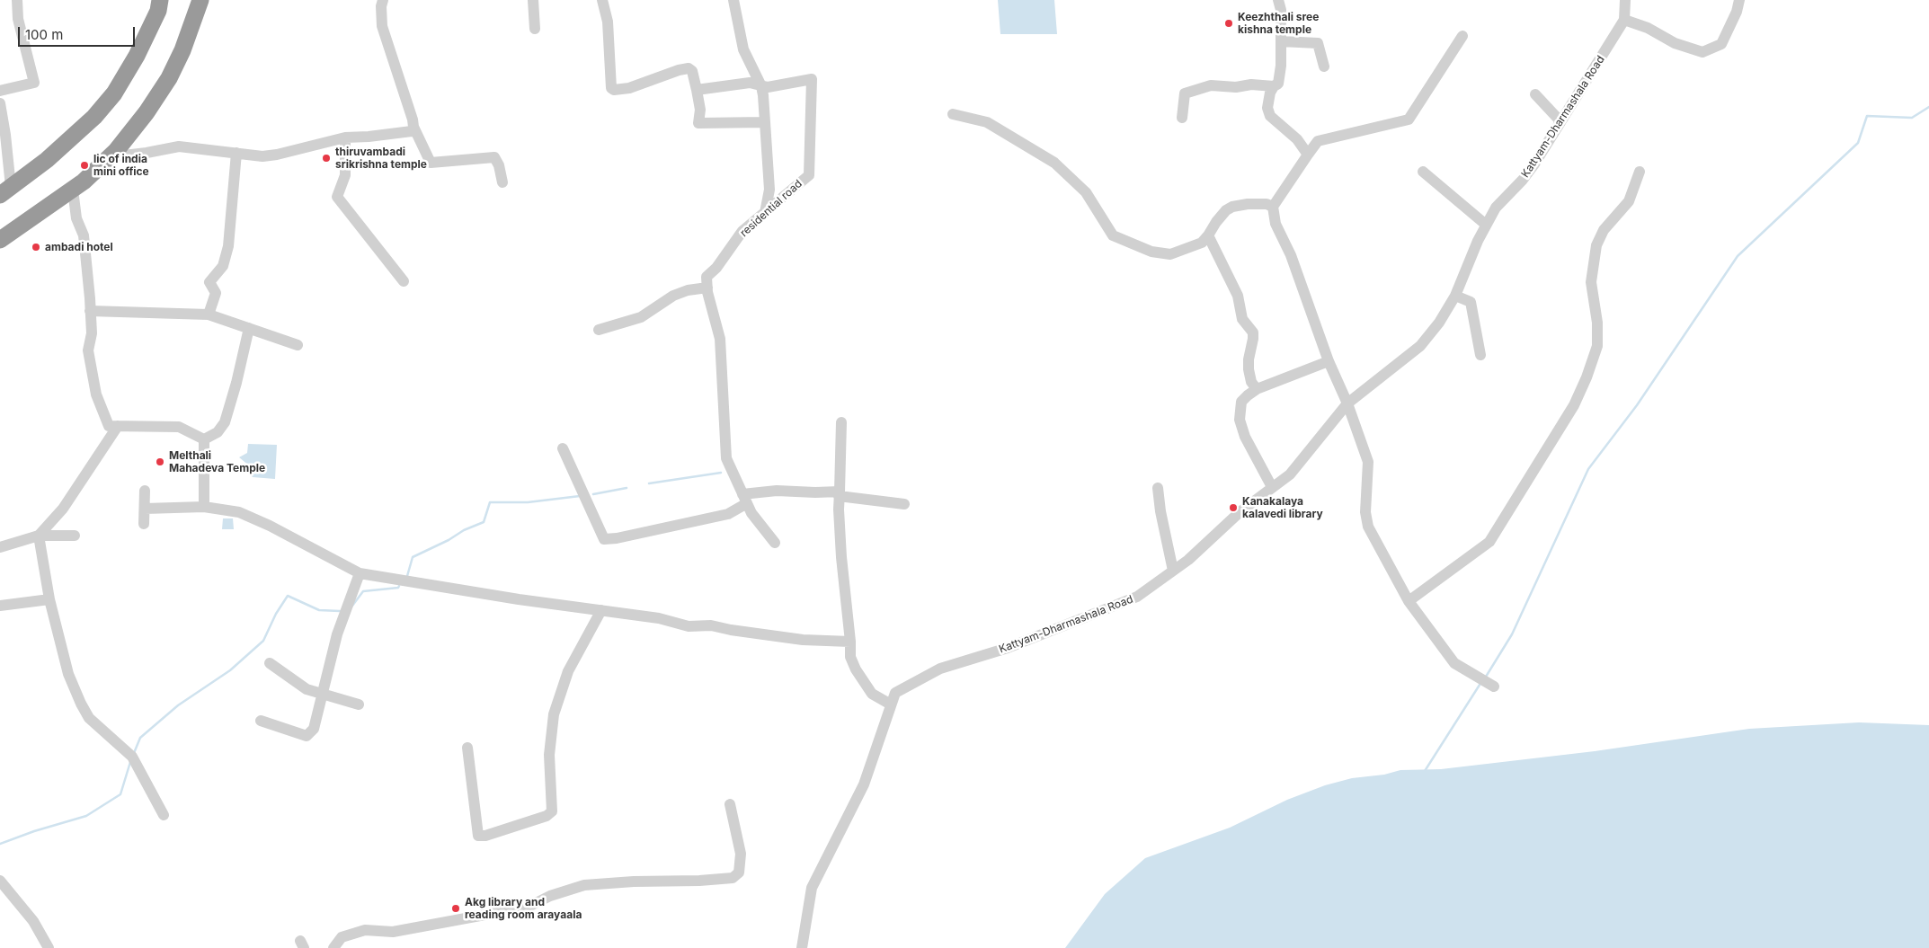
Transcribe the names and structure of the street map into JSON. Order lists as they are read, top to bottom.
{
  "streets": {
    "street": ["Kattyam-Dharmashala Road", "residential road"]
  },
  "places": [
    "Keezhthali sree kishna temple",
    "thiruvambadi srikrishna temple",
    "lic of india mini office",
    "ambadi hotel",
    "Melthali Mahadeva Temple",
    "Kanakalaya kalavedi library",
    "Akg library and reading room arayaala"
  ],
  "scale_bar": "100 m"
}
